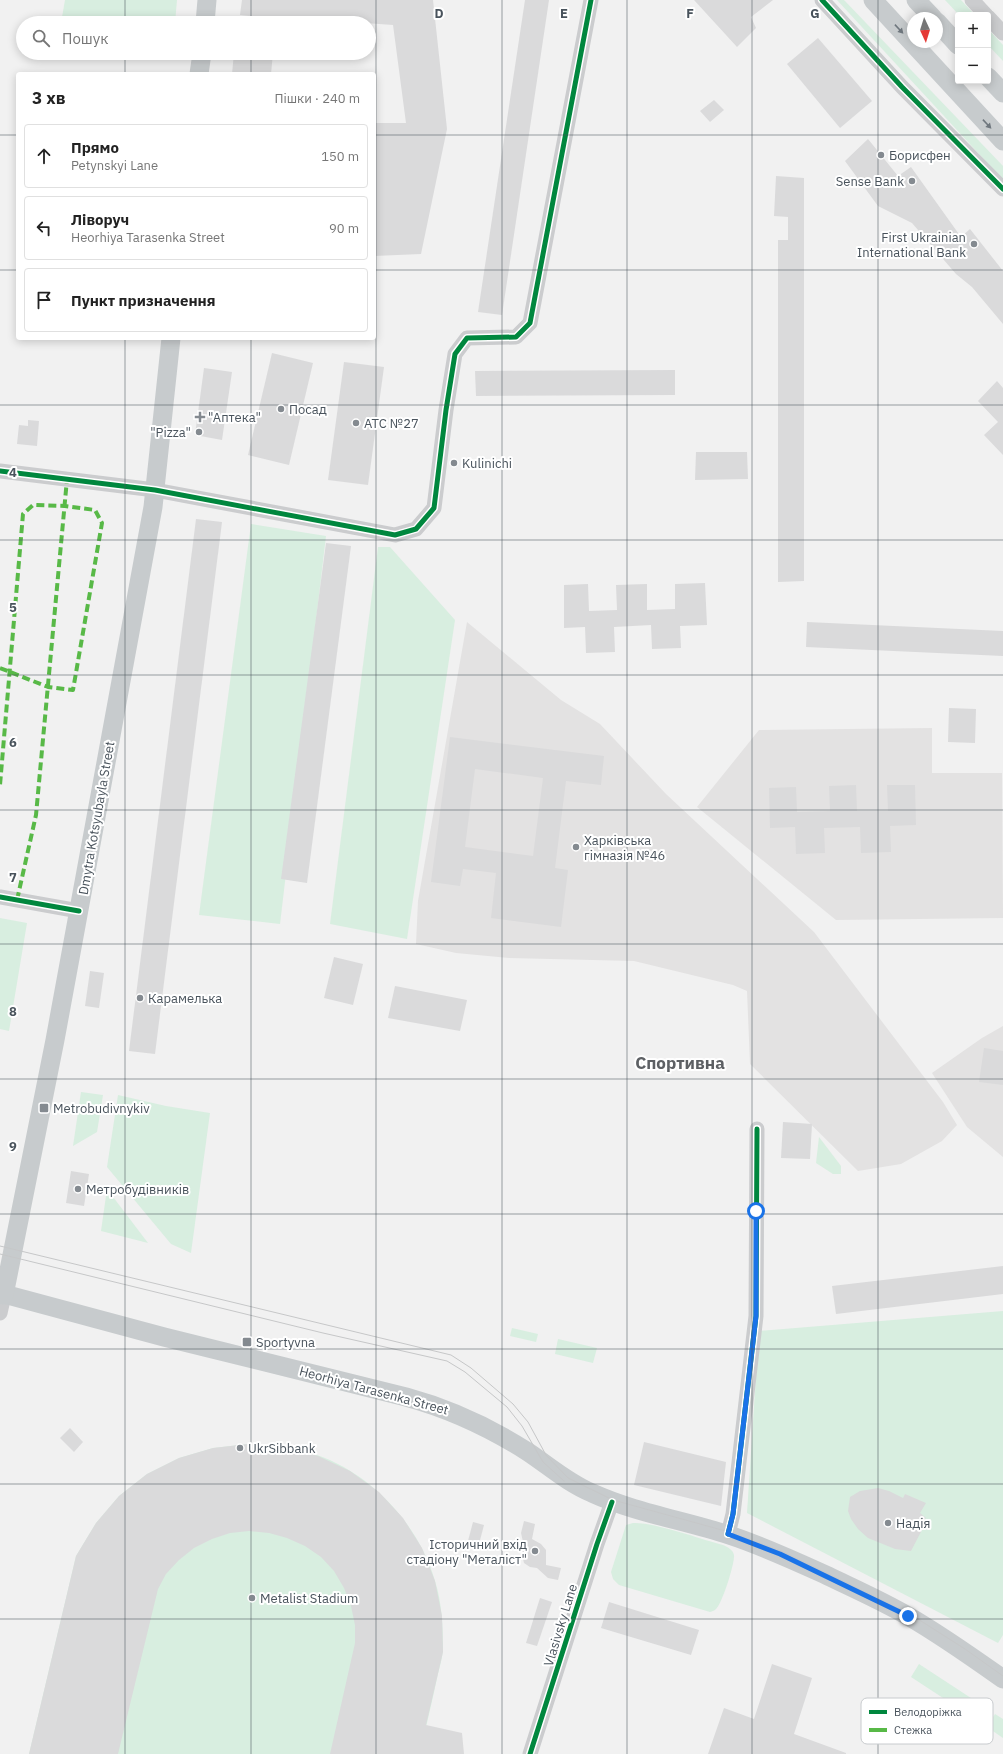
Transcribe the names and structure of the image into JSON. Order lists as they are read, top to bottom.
{
  "streets": {
    "main road": ["Dmytra Kotsyubayla Street", "Heorhiya Tarasenka Street"],
    "street": ["Vlasivsky Lane"]
  },
  "crossings": [
    ["Dmytra Kotsyubayla Street", "Heorhiya Tarasenka Street"],
    ["Heorhiya Tarasenka Street", "Vlasivsky Lane"]
  ],
  "districts": ["Спортивна"],
  "places": {
    "other": [
      "Борисфен",
      "Sense Bank",
      "First Ukrainian International Bank",
      "Посад",
      "АТС №27",
      "\"Pizza\"",
      "Kulinichi",
      "Харківська гімназія №46",
      "Карамелька",
      "Метробудівників",
      "UkrSibbank",
      "Надія",
      "Історичний вхід стадіону \"Металіст\"",
      "Metalist Stadium"
    ],
    "health": ["\"Аптека\""],
    "transit": ["Metrobudіvnykіv", "Sportyvna"]
  },
  "legend": ["Велодоріжка", "Стежка"],
  "north": "bottom",
  "page": {
    "map_buttons": ["+", "−"],
    "search": "Пошук",
    "heading": ["3 хв", "Пішки · 240 m"],
    "list": [
      ["Прямо", "Petynskyi Lane", "150 m"],
      ["Ліворуч", "Heorhiya Tarasenka Street", "90 m"],
      "Пункт призначення"
    ]
  },
  "grid": {
    "columns": [
      "D",
      "E",
      "F",
      "G"
    ],
    "rows": [
      "4",
      "5",
      "6",
      "7",
      "8",
      "9"
    ]
  }
}
